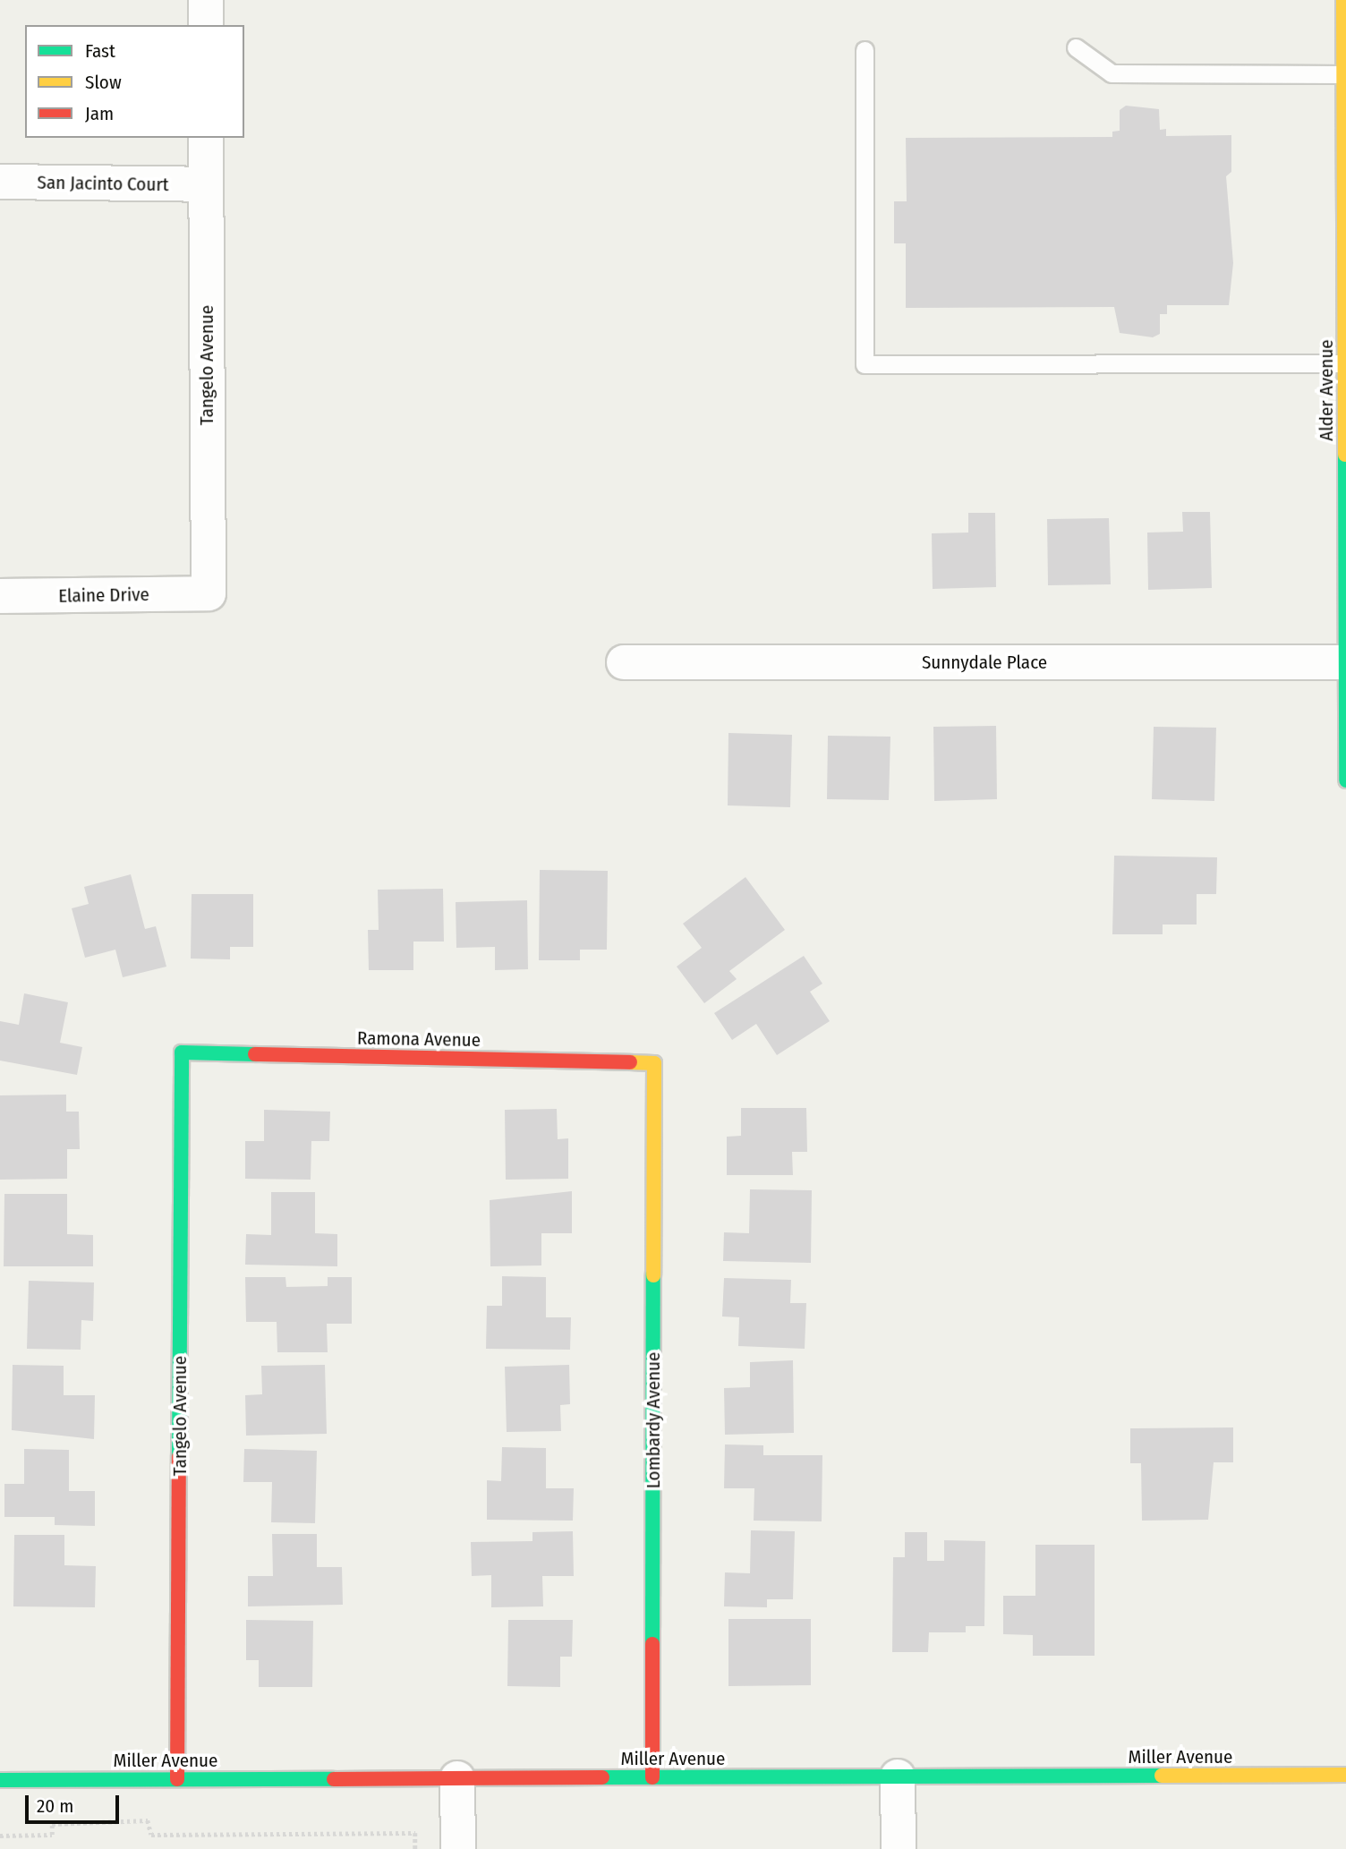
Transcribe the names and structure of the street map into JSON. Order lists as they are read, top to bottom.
{
  "streets": {
    "street": [
      "San Jacinto Court",
      "Tangelo Avenue",
      "Alder Avenue",
      "Elaine Drive",
      "Sunnydale Place",
      "Ramona Avenue",
      "Lombardy Avenue",
      "Miller Avenue"
    ]
  },
  "crossings": [
    ["San Jacinto Court", "Tangelo Avenue"],
    ["Tangelo Avenue", "Elaine Drive"],
    ["Tangelo Avenue", "Ramona Avenue"],
    ["Tangelo Avenue", "Miller Avenue"],
    ["Alder Avenue", "Sunnydale Place"],
    ["Ramona Avenue", "Lombardy Avenue"],
    ["Lombardy Avenue", "Miller Avenue"]
  ],
  "legend": ["Fast", "Slow", "Jam"],
  "scale_bar": "20 m"
}
